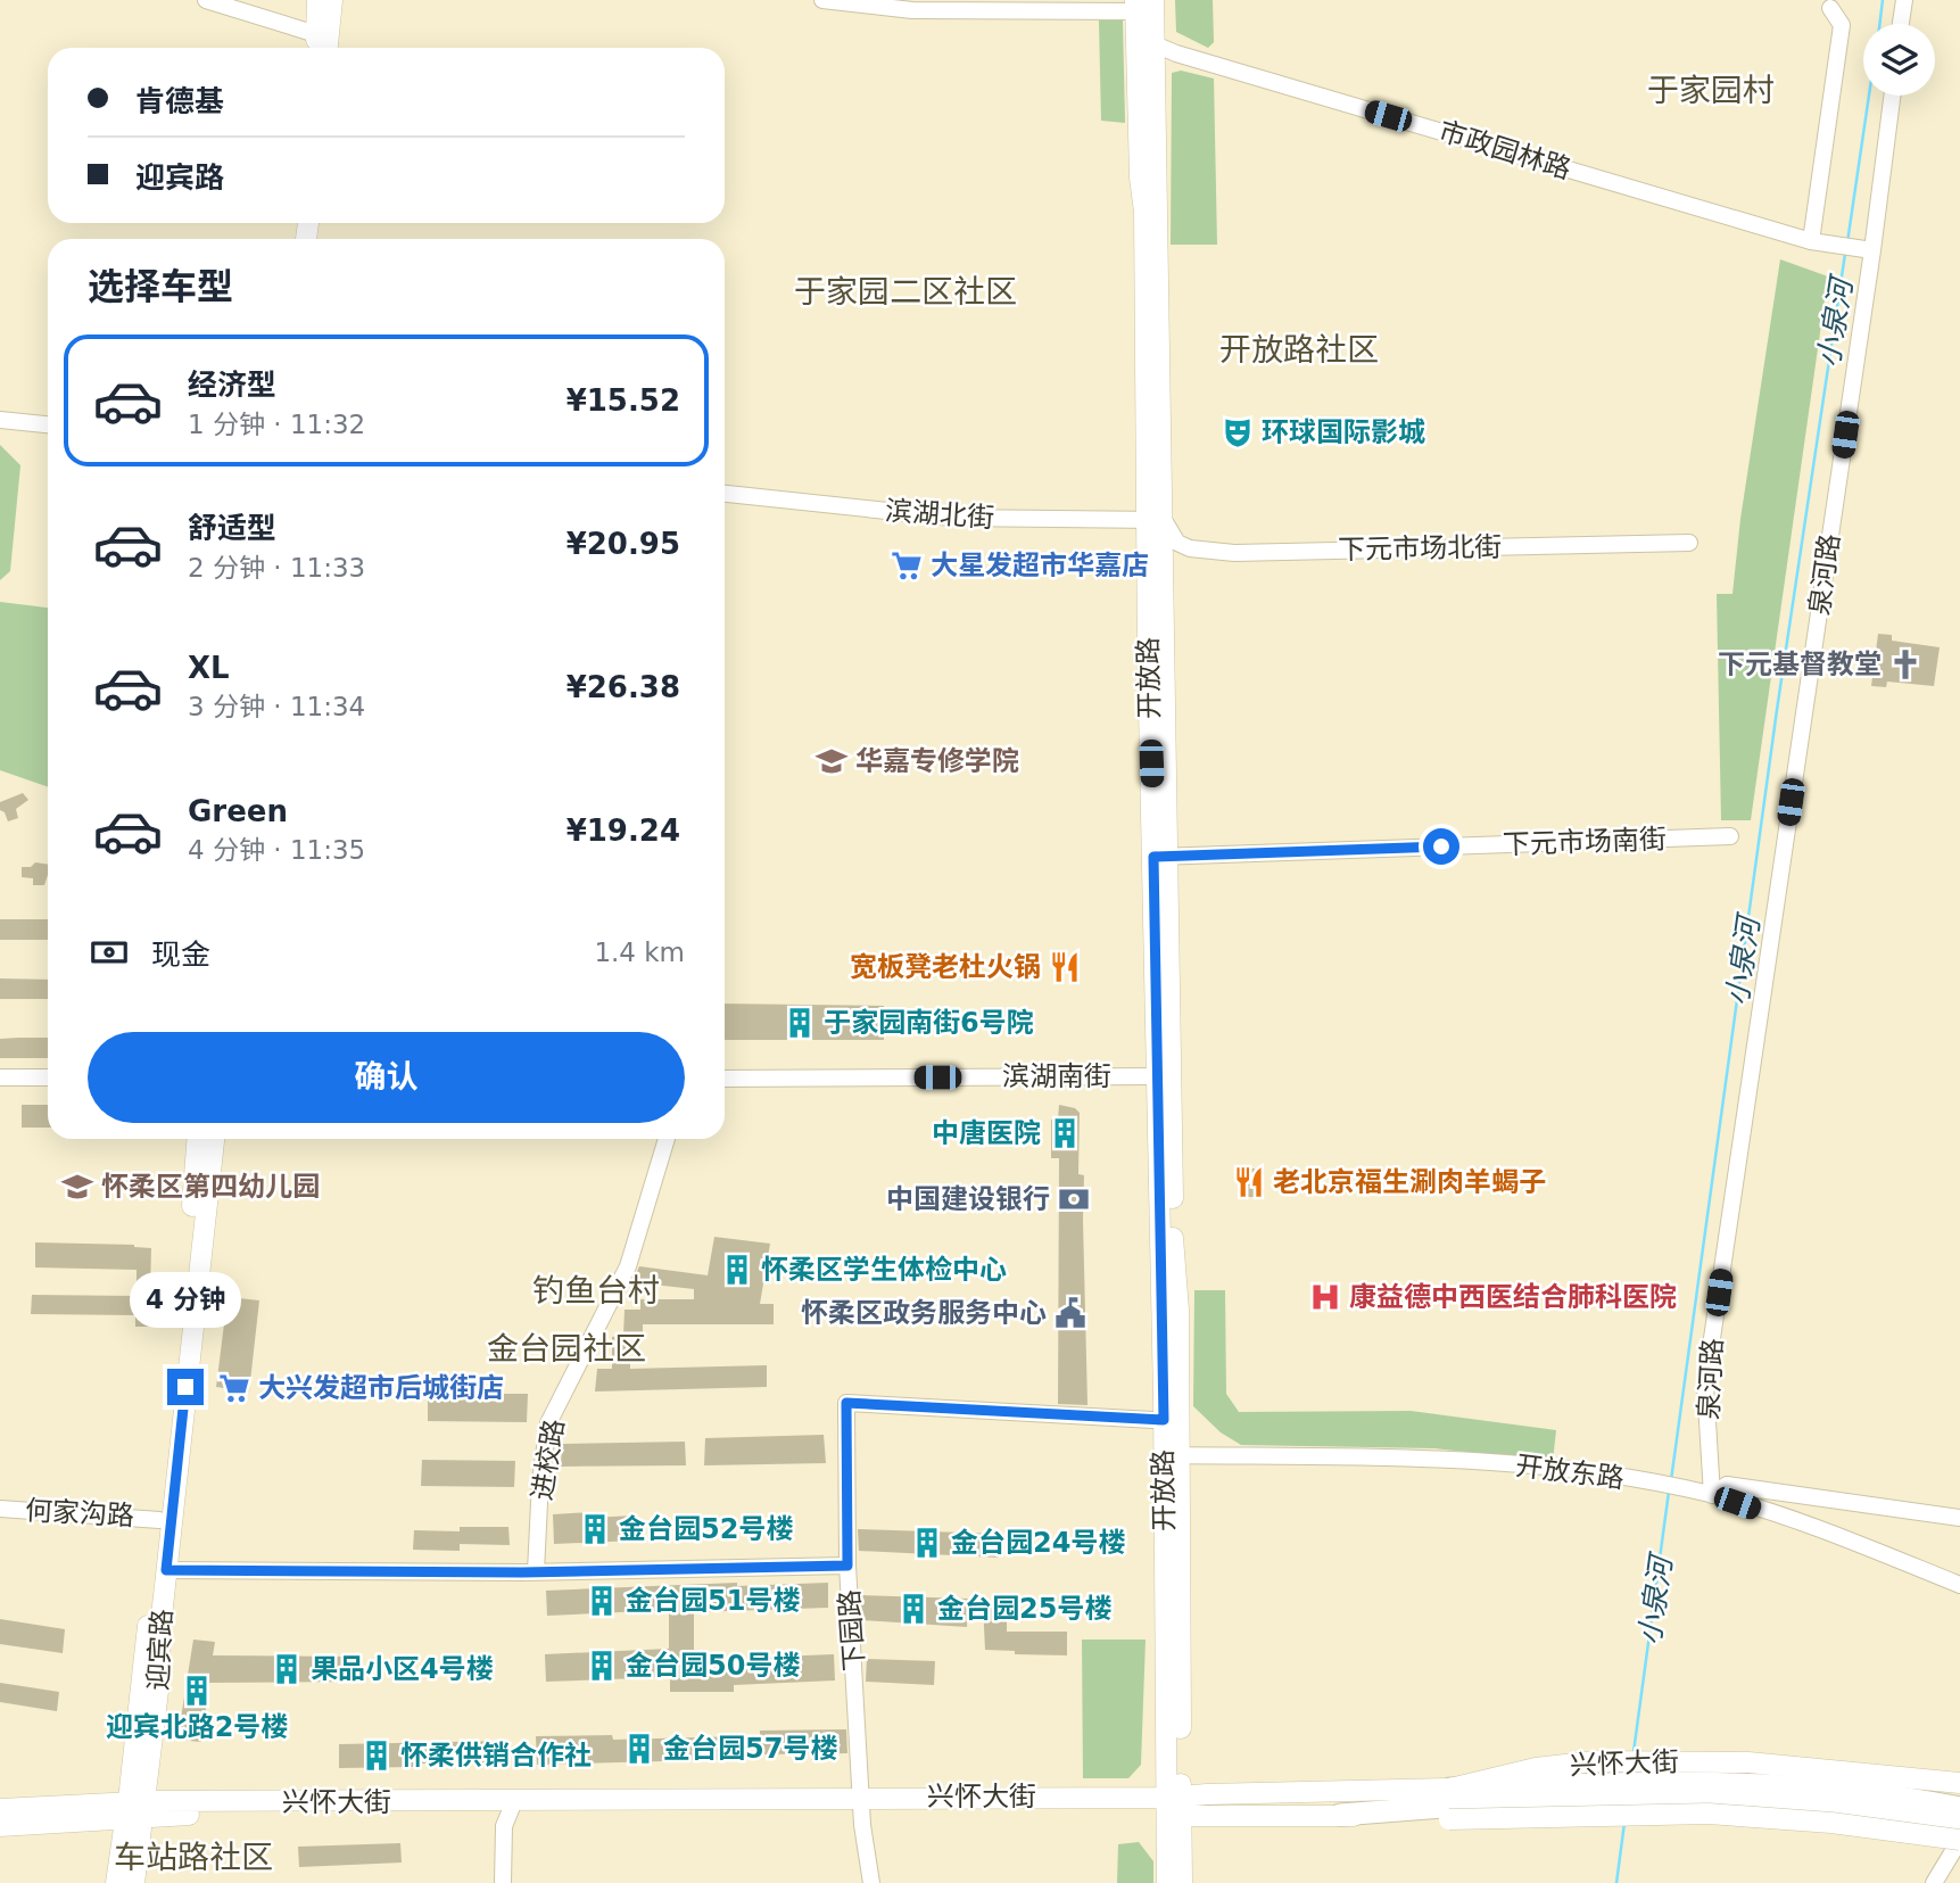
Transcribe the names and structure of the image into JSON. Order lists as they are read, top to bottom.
{
  "streets": {
    "main road": ["开放路", "迎宾路", "兴怀大街"],
    "street": [
      "市政园林路",
      "滨湖北街",
      "下元市场北街",
      "泉河路",
      "下元市场南街",
      "滨湖南街",
      "进校路",
      "开放东路",
      "何家沟路",
      "下园路"
    ]
  },
  "crossings": [
    ["市政园林路", "泉河路"],
    ["市政园林路", "开放路"],
    ["滨湖北街", "下元市场北街"],
    ["滨湖北街", "开放路"],
    ["下元市场北街", "开放路"],
    ["泉河路", "开放东路"],
    ["开放路", "下元市场南街"],
    ["开放路", "滨湖南街"],
    ["开放路", "开放东路"],
    ["开放路", "下园路"],
    ["开放路", "兴怀大街"],
    ["何家沟路", "迎宾路"],
    ["下园路", "兴怀大街"],
    ["迎宾路", "兴怀大街"]
  ],
  "districts": [
    "于家园村",
    "于家园二区社区",
    "开放路社区",
    "钓鱼台村",
    "金台园社区",
    "车站路社区"
  ],
  "water": ["小泉河"],
  "places": {
    "theatre": ["环球国际影城"],
    "supermarket": ["大星发超市华嘉店", "大兴发超市后城街店"],
    "church": ["下元基督教堂"],
    "school or university": ["华嘉专修学院", "怀柔区第四幼儿园"],
    "restaurant": ["宽板凳老杜火锅", "老北京福生涮肉羊蝎子"],
    "building": [
      "于家园南街6号院",
      "中唐医院",
      "怀柔区学生体检中心",
      "金台园52号楼",
      "金台园24号楼",
      "金台园51号楼",
      "金台园25号楼",
      "金台园50号楼",
      "果品小区4号楼",
      "迎宾北路2号楼",
      "金台园57号楼",
      "怀柔供销合作社"
    ],
    "bank": ["中国建设银行"],
    "hospital": ["康益德中西医结合肺科医院"],
    "public building": ["怀柔区政务服务中心"]
  },
  "page": {
    "banner": ["肯德基", "迎宾路"],
    "heading": "选择车型",
    "list": [
      {
        "name": "经济型",
        "note": "1 分钟 · 11:32",
        "value": "¥15.52"
      },
      {
        "name": "舒适型",
        "note": "2 分钟 · 11:33",
        "value": "¥20.95"
      },
      {
        "name": "XL",
        "note": "3 分钟 · 11:34",
        "value": "¥26.38"
      },
      {
        "name": "Green",
        "note": "4 分钟 · 11:35",
        "value": "¥19.24"
      }
    ],
    "pay": ["现金", "1.4 km"],
    "buttons": "确认",
    "bubble": "4 分钟"
  }
}
